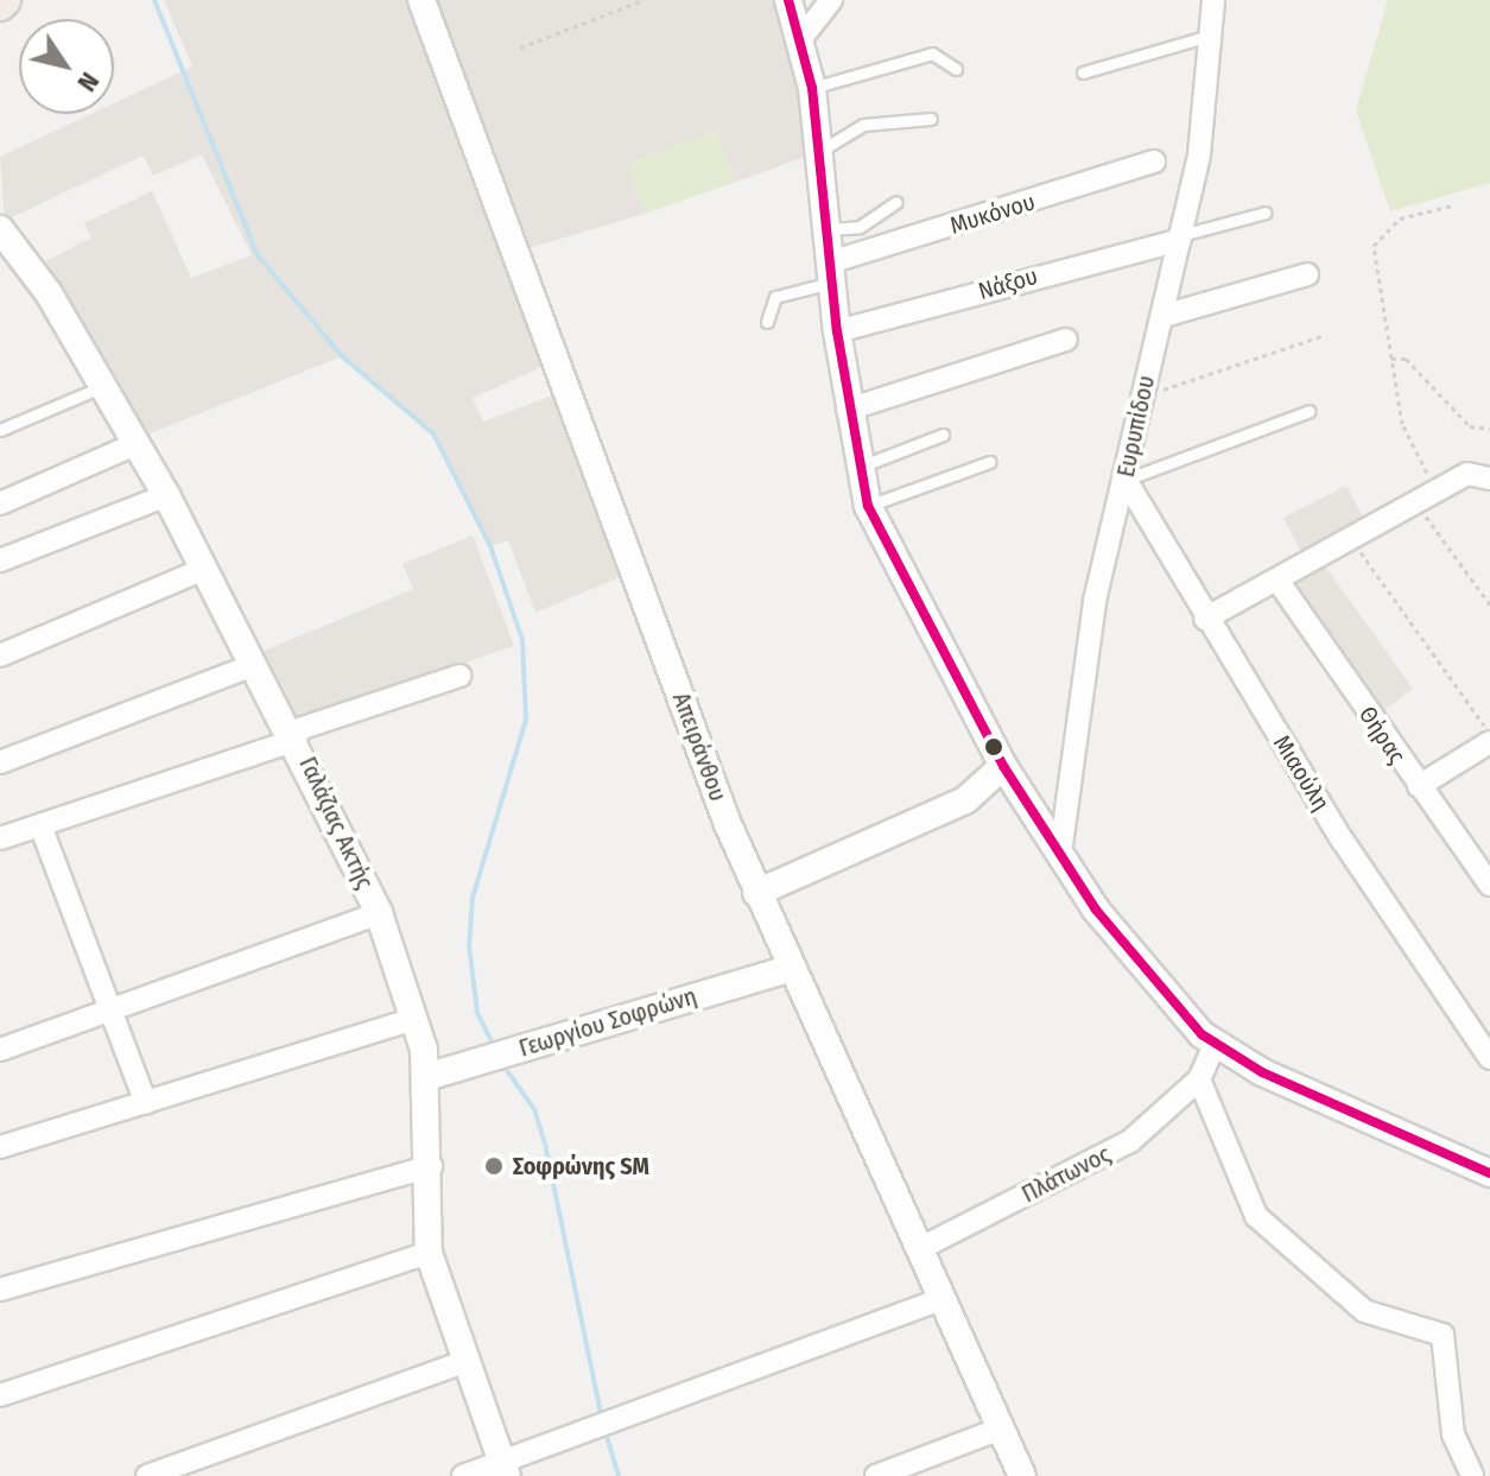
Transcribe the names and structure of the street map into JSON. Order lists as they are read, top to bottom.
{
  "streets": {
    "street": [
      "Μυκόνου",
      "Νάξου",
      "Ευρυπίδου",
      "Θήρας",
      "Απειράνθου",
      "Μιαούλη",
      "Γαλάζιας Ακτής",
      "Γεωργίου Σοφρώνη",
      "Πλάτωνος"
    ]
  },
  "crossings": [
    ["Νάξου", "Ευρυπίδου"],
    ["Ευρυπίδου", "Μιαούλη"],
    ["Απειράνθου", "Γεωργίου Σοφρώνη"],
    ["Απειράνθου", "Πλάτωνος"],
    ["Γαλάζιας Ακτής", "Γεωργίου Σοφρώνη"]
  ],
  "places": ["Σοφρώνης SM"],
  "north": "bottom right"
}
